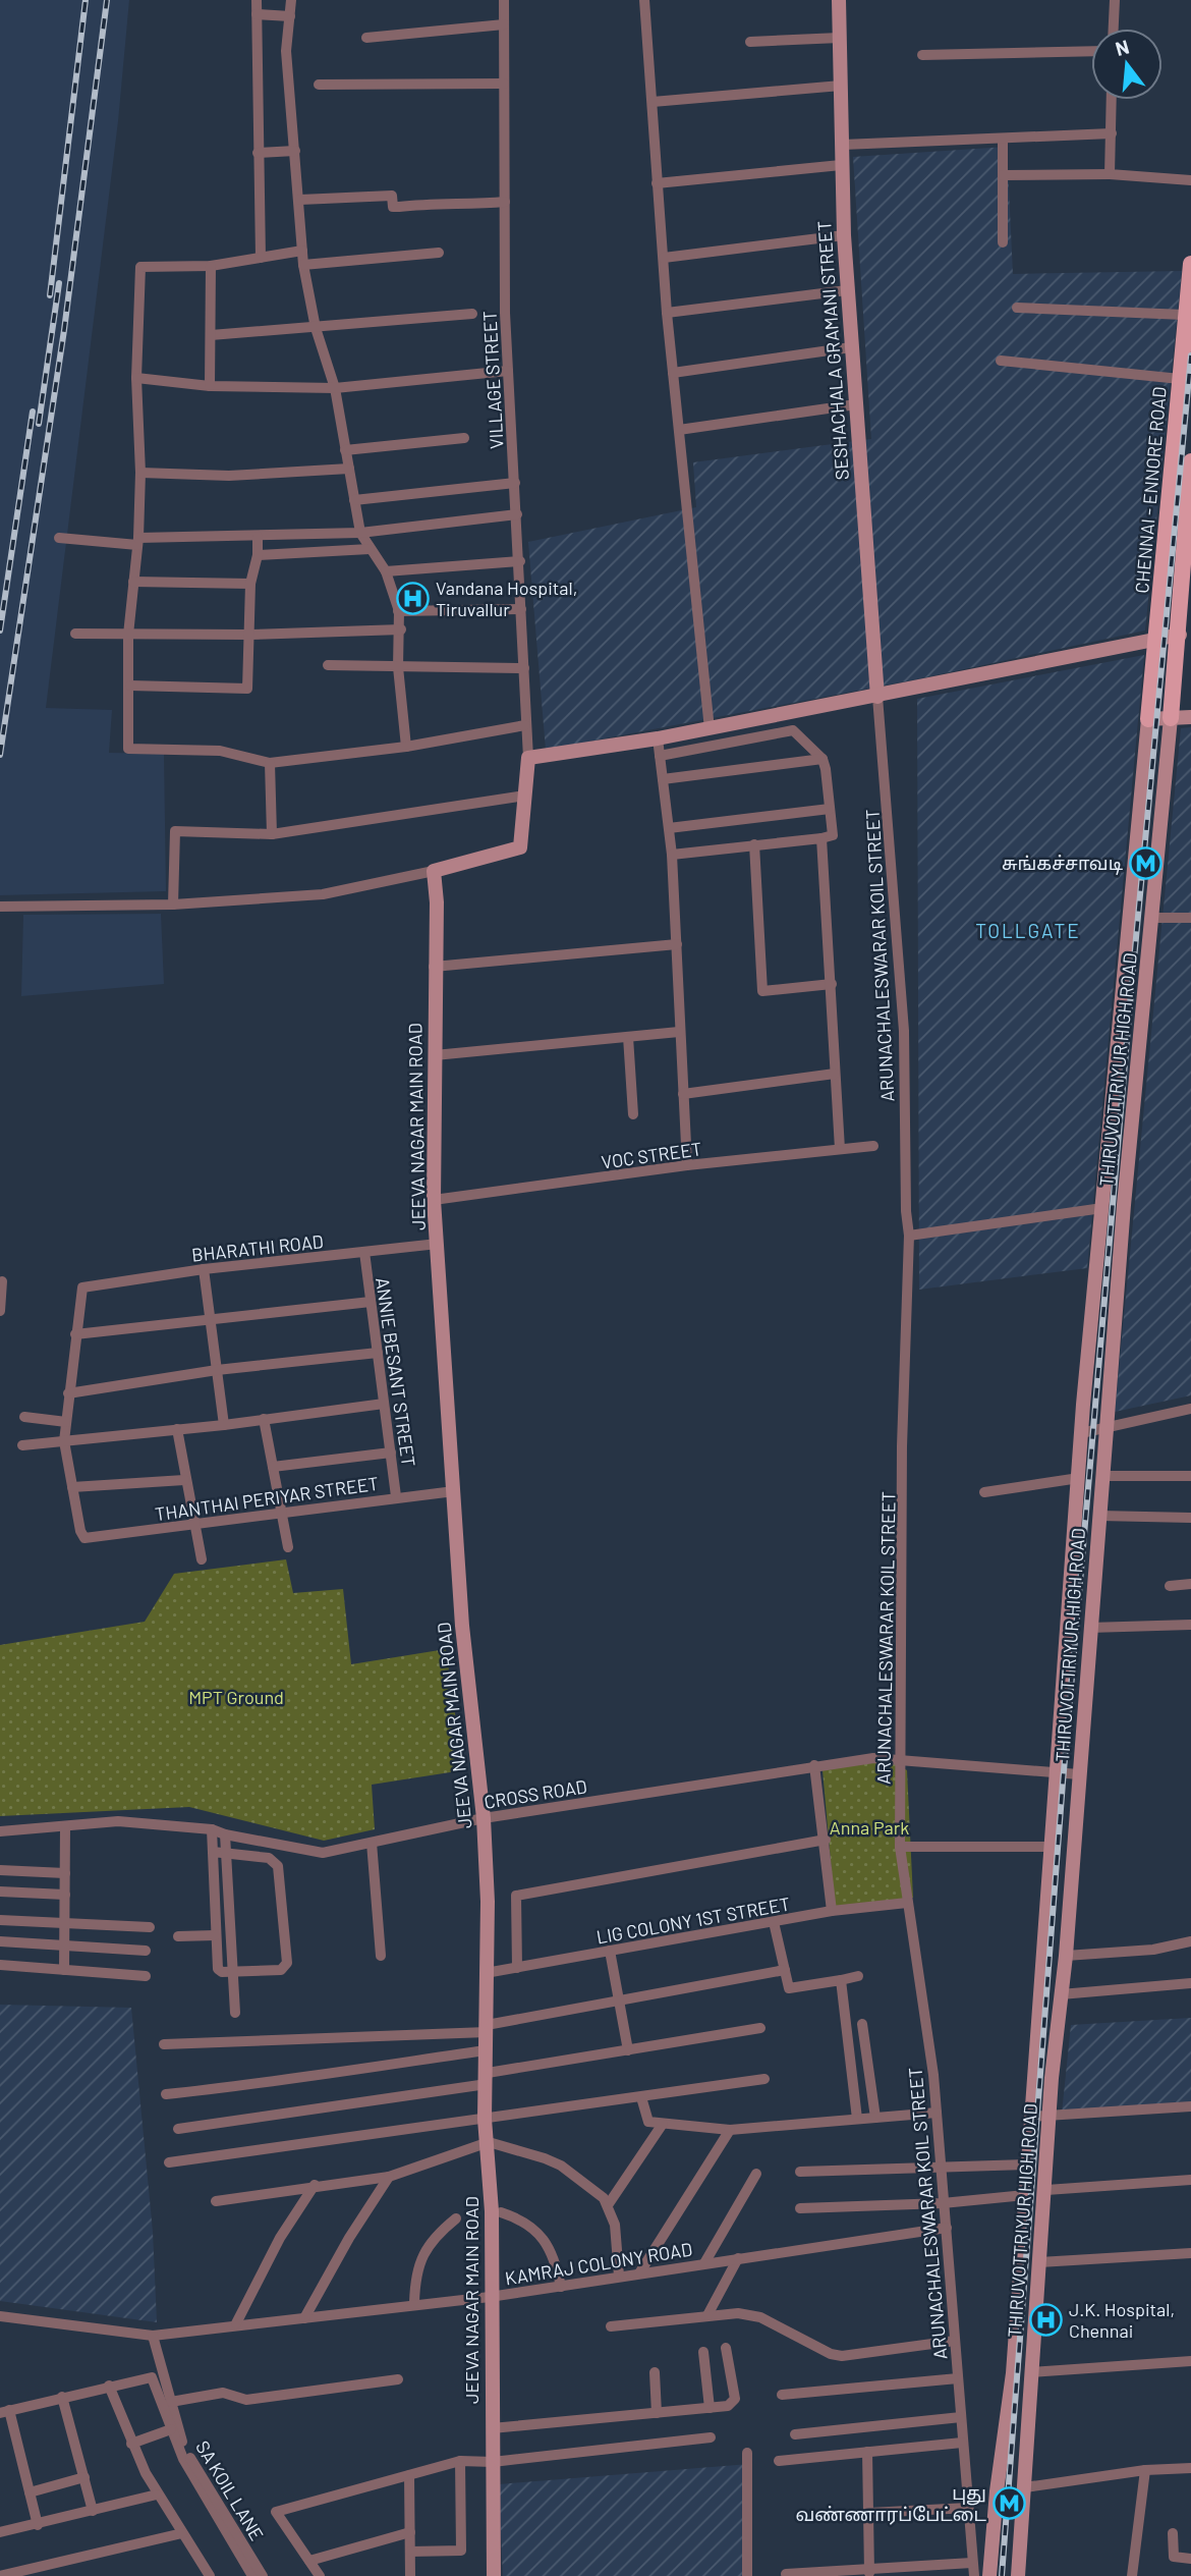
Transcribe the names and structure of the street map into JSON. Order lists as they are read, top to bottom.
{
  "streets": {
    "main road": [
      "SESHACHALA GRAMANI STREET",
      "CHENNAI - ENNORE ROAD",
      "THIRUVOTTRIYUR HIGH ROAD",
      "JEEVA NAGAR MAIN ROAD"
    ],
    "street": [
      "VILLAGE STREET",
      "ARUNACHALESWARAR KOIL STREET",
      "VOC STREET",
      "BHARATHI ROAD",
      "ANNIE BESANT STREET",
      "THANTHAI PERIYAR STREET",
      "CROSS ROAD",
      "LIG COLONY 1ST STREET",
      "KAMRAJ COLONY ROAD",
      "SA KOIL LANE"
    ]
  },
  "crossings": [
    ["SESHACHALA GRAMANI STREET", "ARUNACHALESWARAR KOIL STREET"],
    ["CHENNAI - ENNORE ROAD", "THIRUVOTTRIYUR HIGH ROAD"],
    ["ARUNACHALESWARAR KOIL STREET", "CROSS ROAD"],
    ["ARUNACHALESWARAR KOIL STREET", "LIG COLONY 1ST STREET"],
    ["ARUNACHALESWARAR KOIL STREET", "KAMRAJ COLONY ROAD"],
    ["THIRUVOTTRIYUR HIGH ROAD", "CROSS ROAD"],
    ["JEEVA NAGAR MAIN ROAD", "VOC STREET"],
    ["JEEVA NAGAR MAIN ROAD", "BHARATHI ROAD"],
    ["JEEVA NAGAR MAIN ROAD", "THANTHAI PERIYAR STREET"],
    ["JEEVA NAGAR MAIN ROAD", "CROSS ROAD"],
    ["JEEVA NAGAR MAIN ROAD", "LIG COLONY 1ST STREET"],
    ["JEEVA NAGAR MAIN ROAD", "KAMRAJ COLONY ROAD"],
    ["BHARATHI ROAD", "ANNIE BESANT STREET"],
    ["ANNIE BESANT STREET", "THANTHAI PERIYAR STREET"],
    ["KAMRAJ COLONY ROAD", "SA KOIL LANE"]
  ],
  "districts": ["TOLLGATE"],
  "parks": ["MPT Ground", "Anna Park"],
  "places": {
    "hospital": ["Vandana Hospital, Tiruvallur", "J.K. Hospital, Chennai"],
    "metro station": ["சுங்கச்சாவடி", "புது வண்ணாரப்பேட்டை"]
  },
  "north": "top"
}
